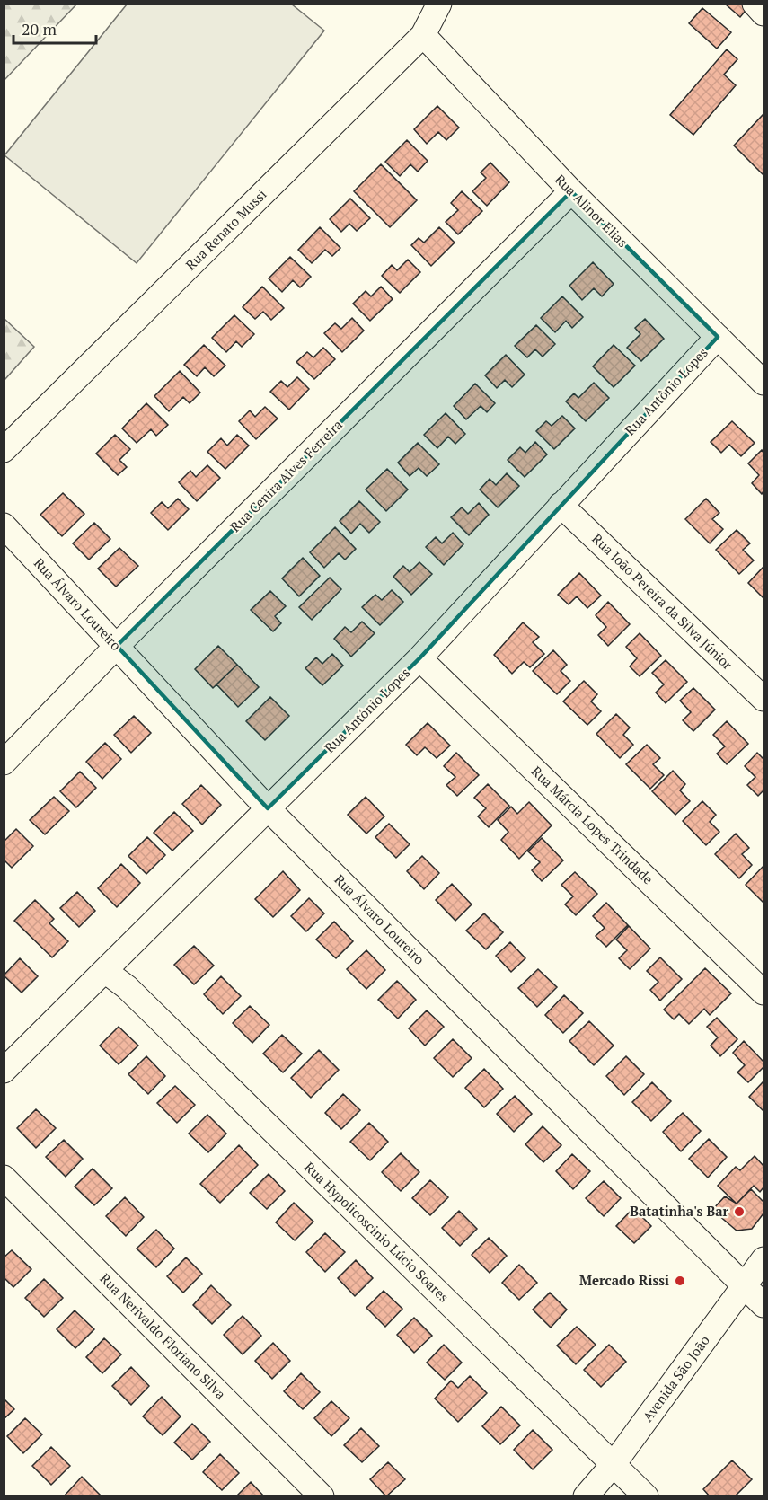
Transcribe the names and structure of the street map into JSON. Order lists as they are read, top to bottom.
{
  "streets": {
    "street": [
      "Rua Alinor Elias",
      "Rua Renato Mussi",
      "Rua Antônio Lopes",
      "Rua Cenira Alves Ferreira",
      "Rua João Pereira da Silva Júnior",
      "Rua Álvaro Loureiro",
      "Rua Márcia Lopes Trindade",
      "Rua Hypolicoscinio Lúcio Soares",
      "Rua Nerivaldo Floriano Silva",
      "Avenida São João"
    ]
  },
  "crossings": [
    ["Rua Alinor Elias", "Rua Renato Mussi"],
    ["Rua Alinor Elias", "Rua Antônio Lopes"],
    ["Rua Alinor Elias", "Rua Cenira Alves Ferreira"],
    ["Rua Antônio Lopes", "Rua João Pereira da Silva Júnior"],
    ["Rua Antônio Lopes", "Rua Álvaro Loureiro"],
    ["Rua Antônio Lopes", "Rua Márcia Lopes Trindade"],
    ["Rua Antônio Lopes", "Rua Hypolicoscinio Lúcio Soares"],
    ["Rua Cenira Alves Ferreira", "Rua Álvaro Loureiro"],
    ["Rua Álvaro Loureiro", "Avenida São João"],
    ["Rua Hypolicoscinio Lúcio Soares", "Avenida São João"]
  ],
  "places": ["Batatinha's Bar", "Mercado Rissi"],
  "scale_bar": "20 m"
}
